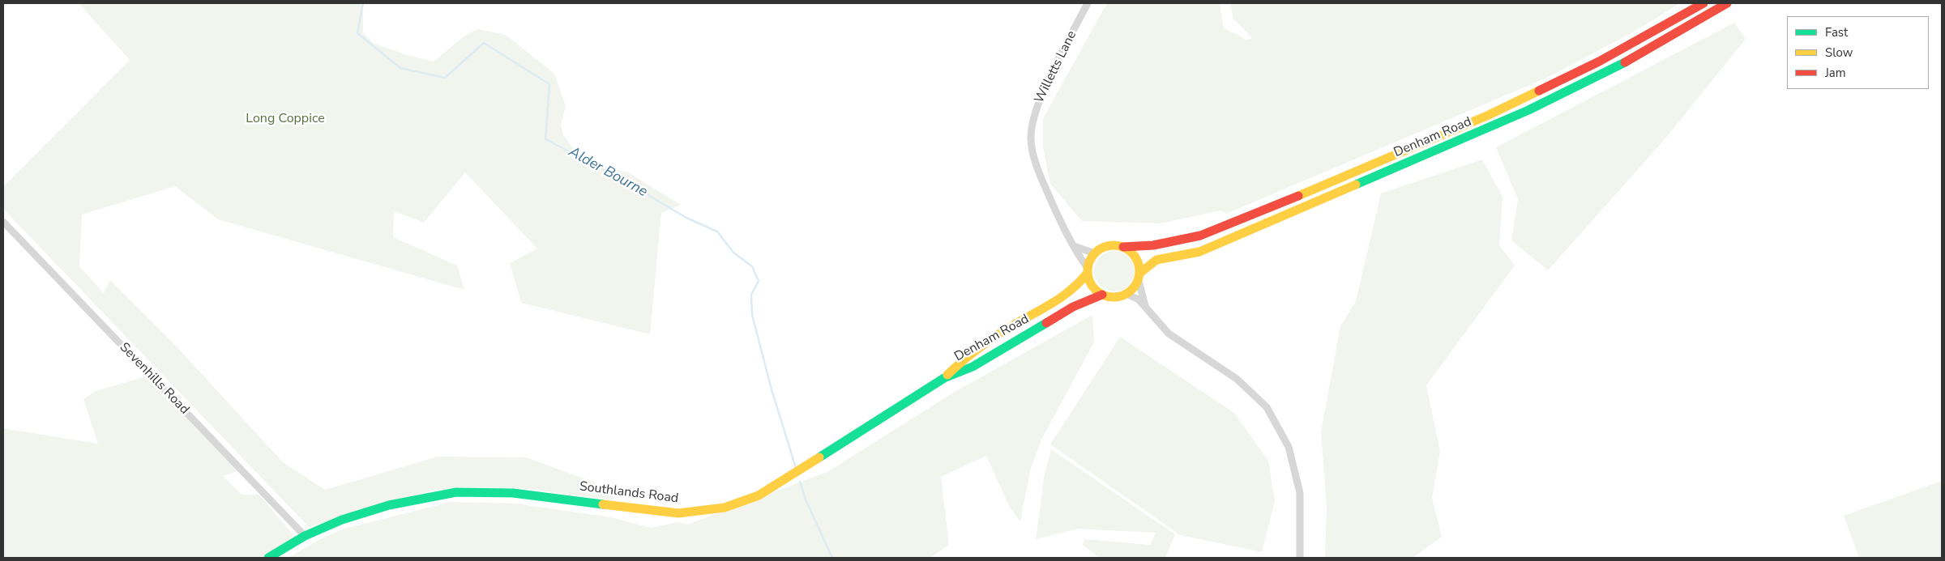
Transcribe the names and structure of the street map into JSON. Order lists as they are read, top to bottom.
{
  "streets": {
    "main road": ["Denham Road", "Southlands Road"],
    "street": ["Willetts Lane", "Sevenhills Road"]
  },
  "crossings": [
    ["Willetts Lane", "Denham Road"],
    ["Denham Road", "Southlands Road"],
    ["Sevenhills Road", "Southlands Road"]
  ],
  "water": ["Alder Bourne"],
  "parks": ["Long Coppice"],
  "legend": ["Fast", "Slow", "Jam"]
}
